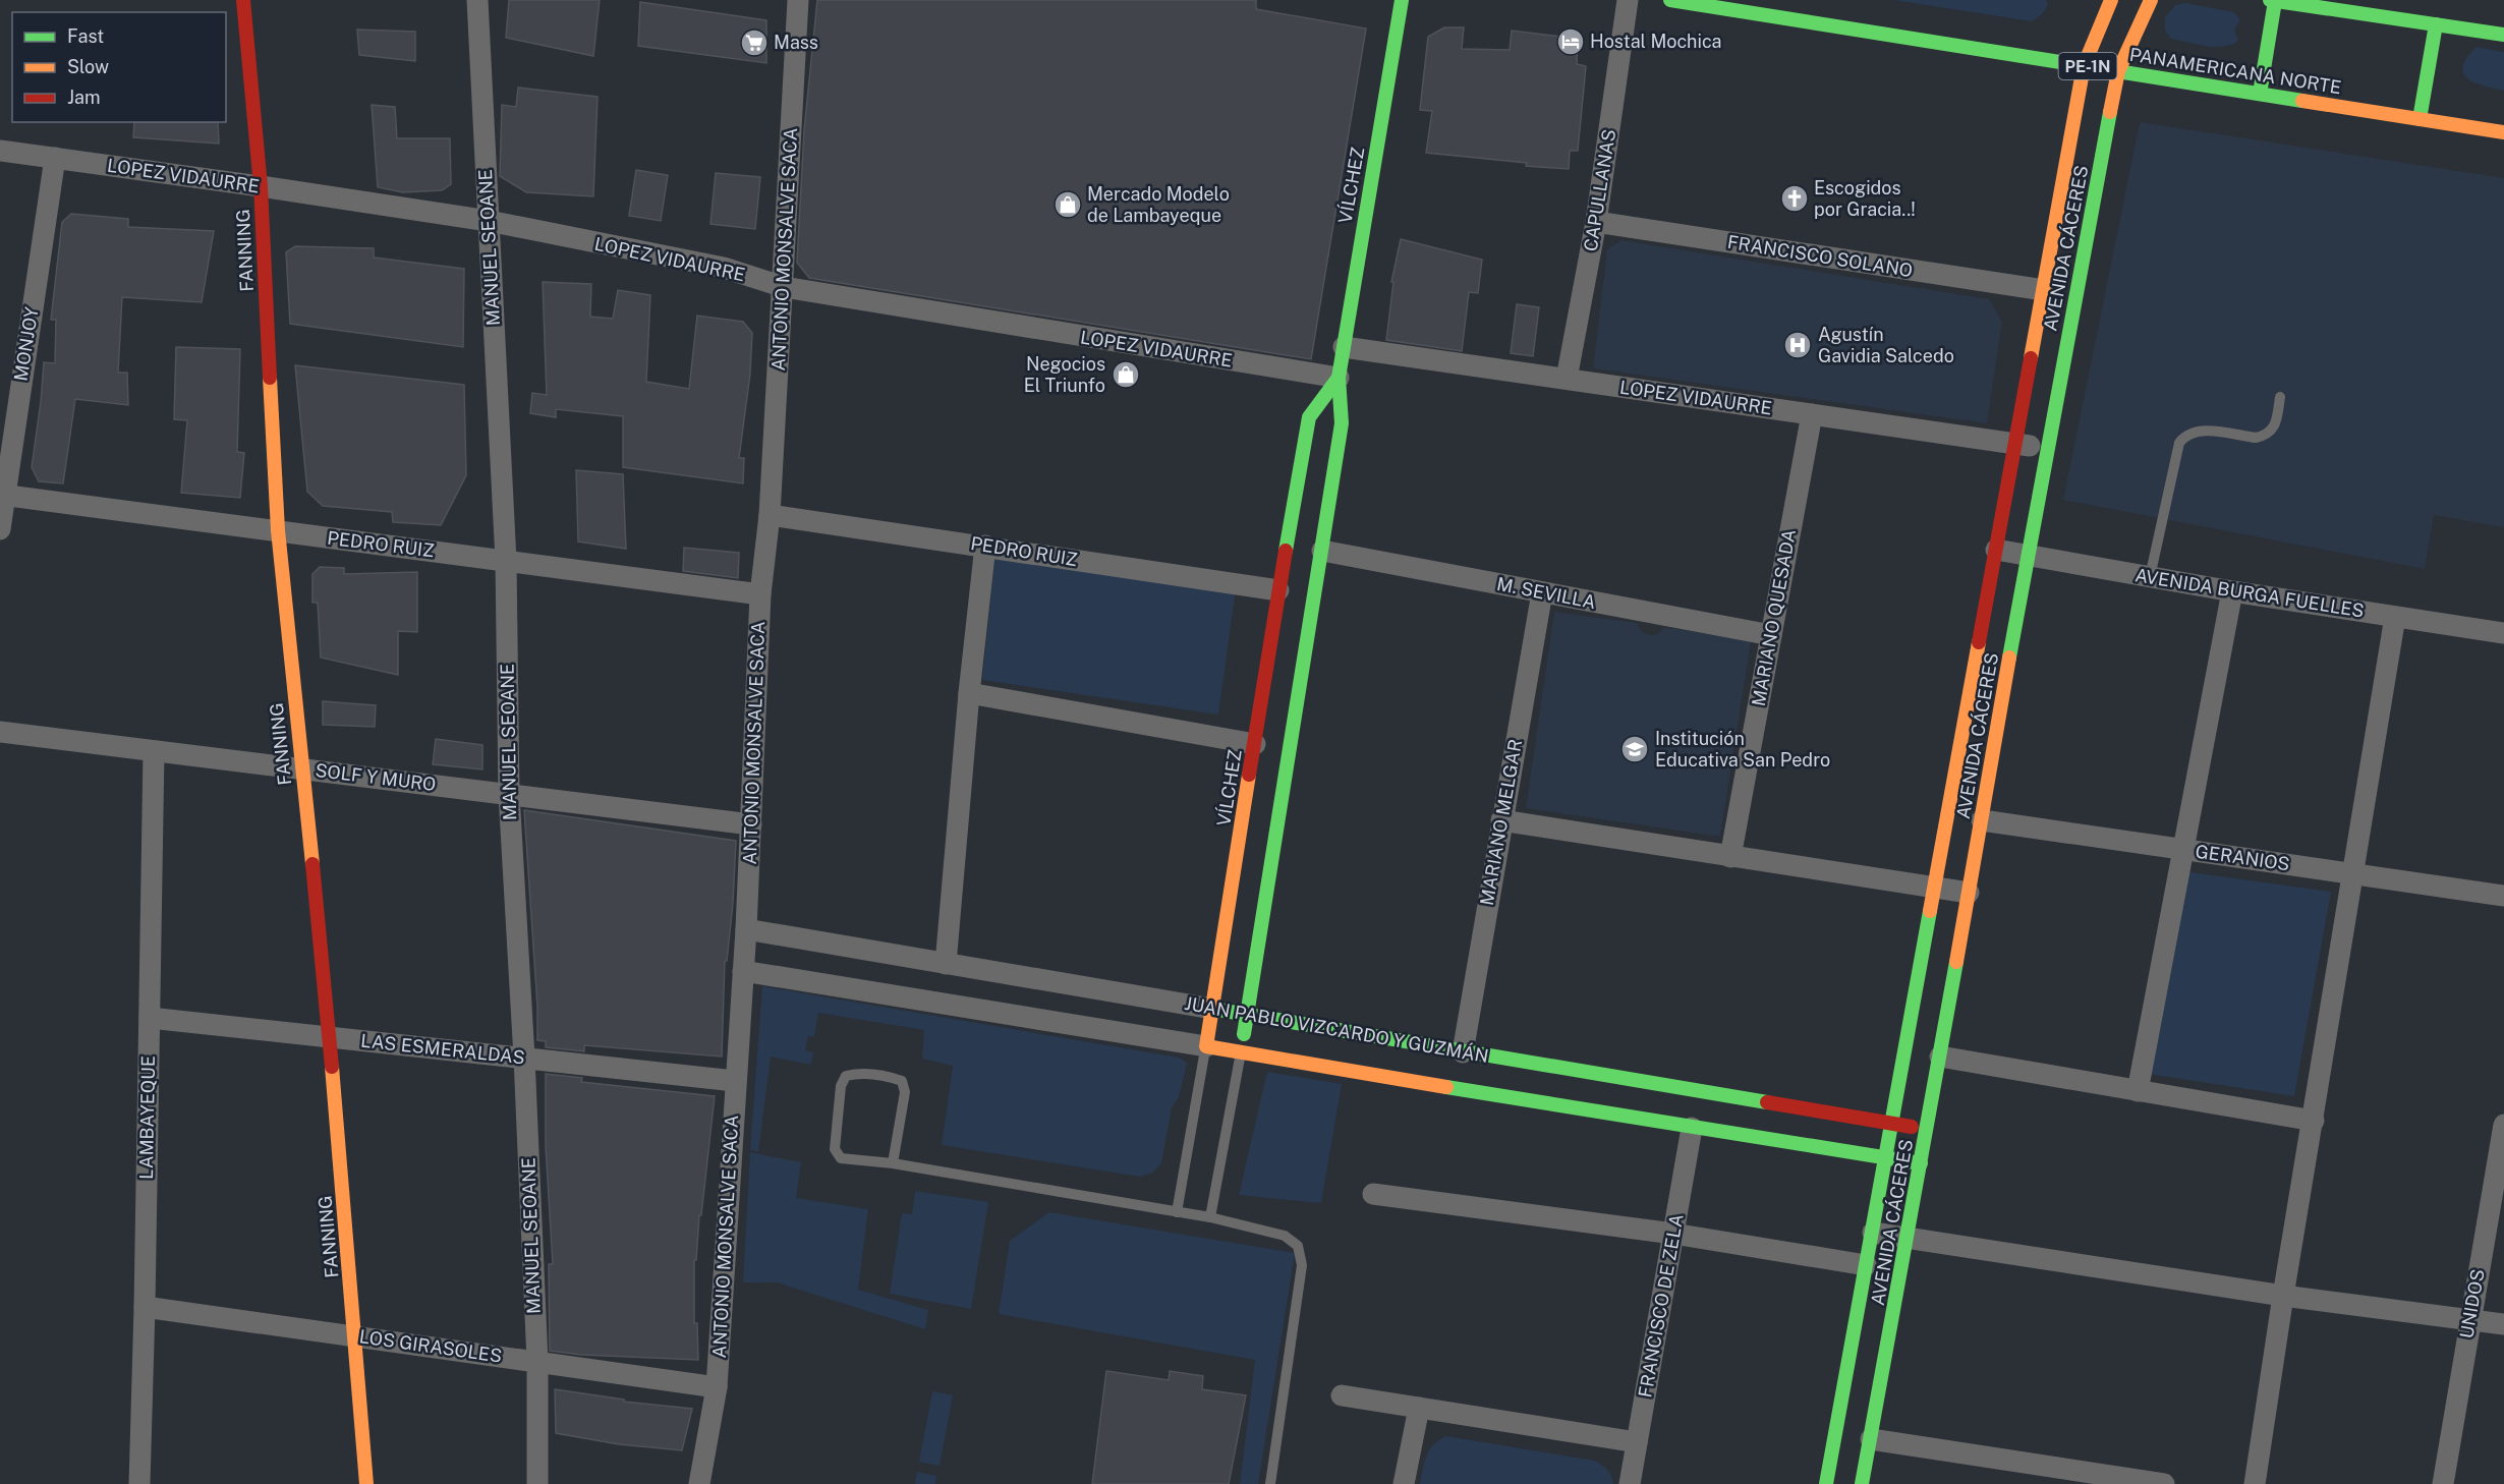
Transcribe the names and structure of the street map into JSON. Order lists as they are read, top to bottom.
{
  "streets": {
    "main road": [
      "PE-1N",
      "PANAMERICANA NORTE",
      "VÍLCHEZ",
      "AVENIDA CÁCERES",
      "FANNING",
      "JUAN PABLO VIZCARDO Y GUZMÁN"
    ],
    "street": [
      "LOPEZ VIDAURRE",
      "CAPULLANAS",
      "MANUEL SEOANE",
      "ANTONIO MONSALVE SACA",
      "FRANCISCO SOLANO",
      "MONJOY",
      "PEDRO RUIZ",
      "M. SEVILLA",
      "AVENIDA BURGA FUELLES",
      "MARIANO QUESADA",
      "SOLF Y MURO",
      "MARIANO MELGAR",
      "GERANIOS",
      "LAS ESMERALDAS",
      "LAMBAYEQUE",
      "UNIDOS",
      "FRANCISCO DE ZELA",
      "LOS GIRASOLES"
    ]
  },
  "crossings": [
    ["PANAMERICANA NORTE", "AVENIDA CÁCERES"],
    ["LOPEZ VIDAURRE", "VÍLCHEZ"],
    ["LOPEZ VIDAURRE", "CAPULLANAS"],
    ["LOPEZ VIDAURRE", "MANUEL SEOANE"],
    ["LOPEZ VIDAURRE", "AVENIDA CÁCERES"],
    ["LOPEZ VIDAURRE", "ANTONIO MONSALVE SACA"],
    ["LOPEZ VIDAURRE", "FANNING"],
    ["LOPEZ VIDAURRE", "MONJOY"],
    ["LOPEZ VIDAURRE", "MARIANO QUESADA"],
    ["VÍLCHEZ", "PEDRO RUIZ"],
    ["VÍLCHEZ", "M. SEVILLA"],
    ["VÍLCHEZ", "JUAN PABLO VIZCARDO Y GUZMÁN"],
    ["CAPULLANAS", "FRANCISCO SOLANO"],
    ["MANUEL SEOANE", "PEDRO RUIZ"],
    ["MANUEL SEOANE", "SOLF Y MURO"],
    ["MANUEL SEOANE", "LAS ESMERALDAS"],
    ["MANUEL SEOANE", "LOS GIRASOLES"],
    ["AVENIDA CÁCERES", "FRANCISCO SOLANO"],
    ["AVENIDA CÁCERES", "AVENIDA BURGA FUELLES"],
    ["AVENIDA CÁCERES", "GERANIOS"],
    ["AVENIDA CÁCERES", "JUAN PABLO VIZCARDO Y GUZMÁN"],
    ["ANTONIO MONSALVE SACA", "PEDRO RUIZ"],
    ["ANTONIO MONSALVE SACA", "SOLF Y MURO"],
    ["ANTONIO MONSALVE SACA", "JUAN PABLO VIZCARDO Y GUZMÁN"],
    ["ANTONIO MONSALVE SACA", "LAS ESMERALDAS"],
    ["ANTONIO MONSALVE SACA", "LOS GIRASOLES"],
    ["FANNING", "PEDRO RUIZ"],
    ["FANNING", "SOLF Y MURO"],
    ["FANNING", "LAS ESMERALDAS"],
    ["FANNING", "LOS GIRASOLES"],
    ["MONJOY", "PEDRO RUIZ"],
    ["M. SEVILLA", "MARIANO QUESADA"],
    ["M. SEVILLA", "MARIANO MELGAR"],
    ["SOLF Y MURO", "LAMBAYEQUE"],
    ["MARIANO MELGAR", "JUAN PABLO VIZCARDO Y GUZMÁN"],
    ["JUAN PABLO VIZCARDO Y GUZMÁN", "FRANCISCO DE ZELA"],
    ["LAS ESMERALDAS", "LAMBAYEQUE"],
    ["LAMBAYEQUE", "LOS GIRASOLES"]
  ],
  "places": {
    "hotel": ["Hostal Mochica"],
    "supermarket": ["Mass"],
    "church": ["Escogidos por Gracia..!"],
    "shop": ["Mercado Modelo de Lambayeque", "Negocios El Triunfo"],
    "hospital": ["Agustín Gavidia Salcedo"],
    "school or university": ["Institución Educativa San Pedro"]
  },
  "legend": ["Fast", "Slow", "Jam"]
}
